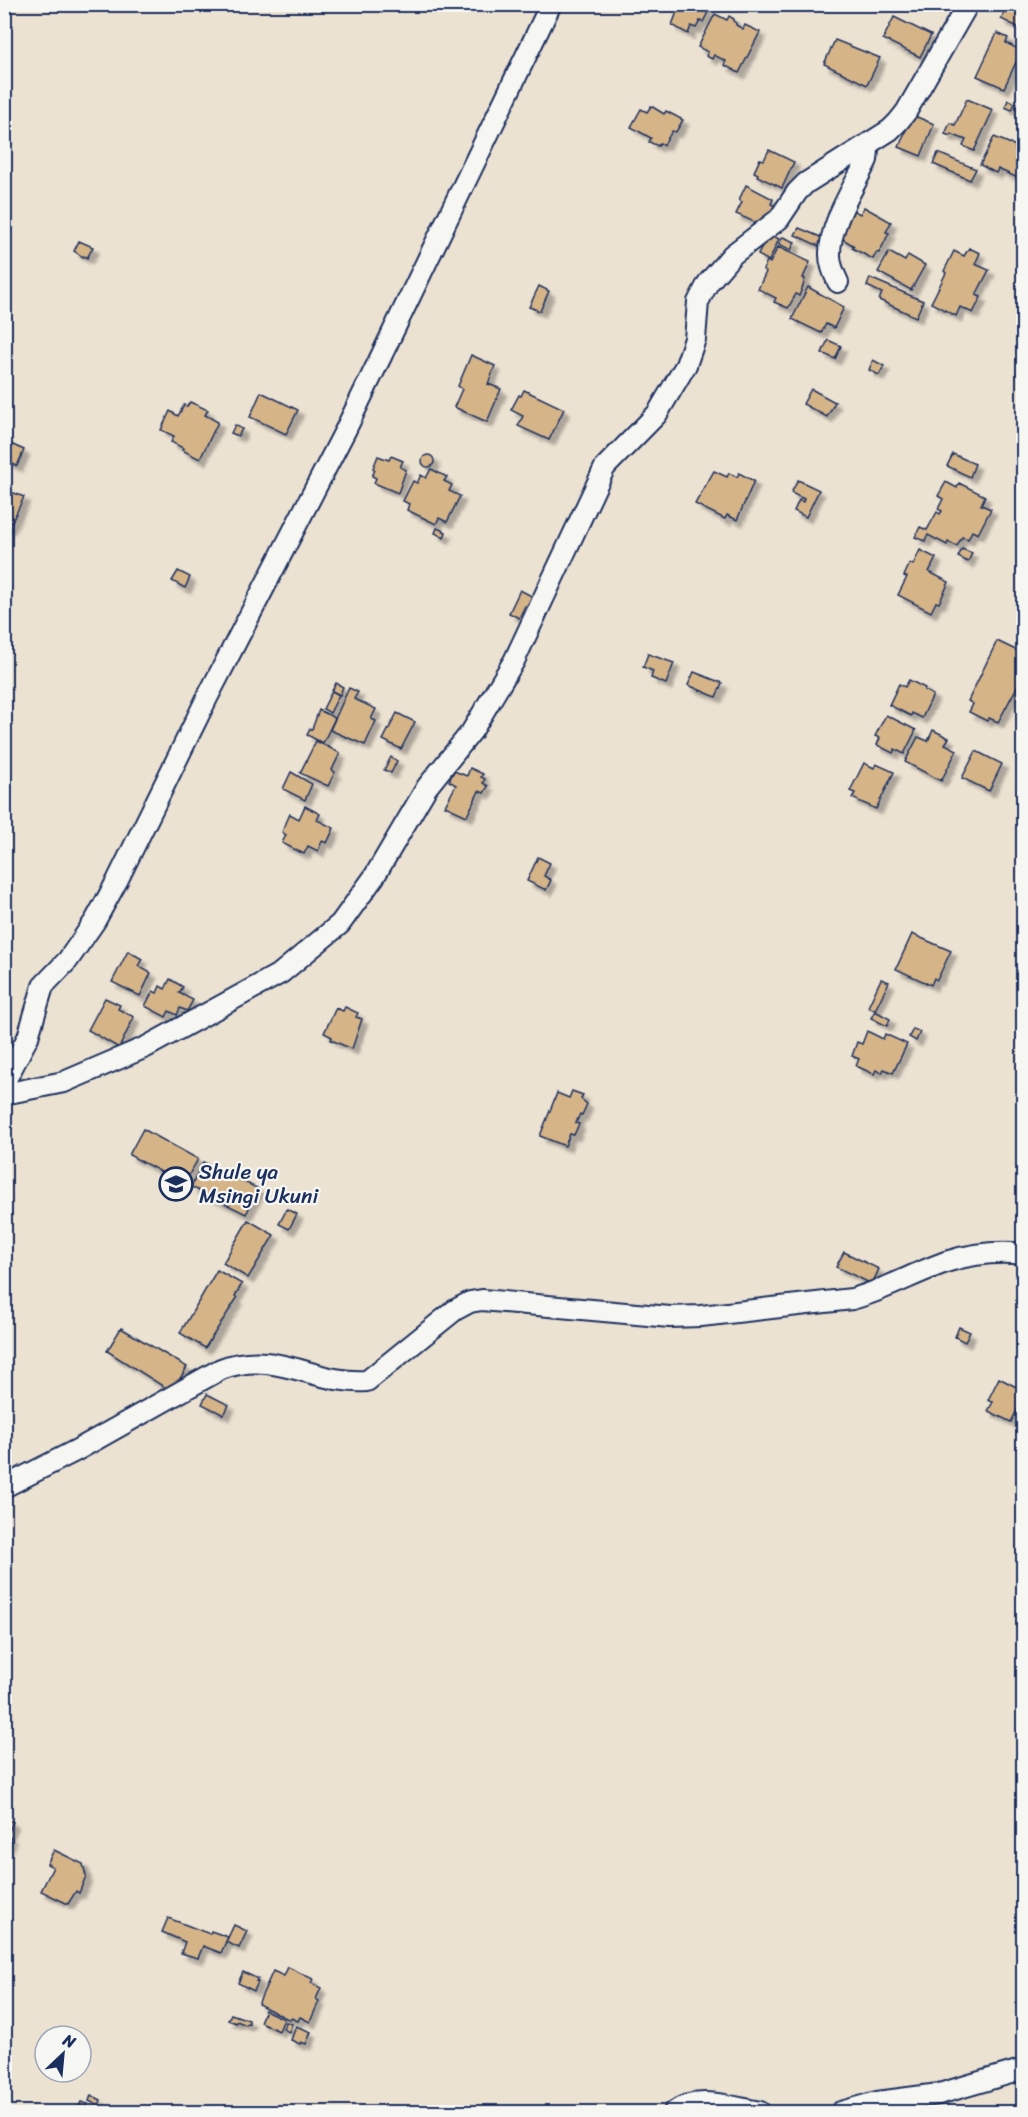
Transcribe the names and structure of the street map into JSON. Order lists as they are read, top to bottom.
{
  "places": {
    "school or university": ["Shule ya Msingi Ukuni"]
  },
  "north": "top right"
}
